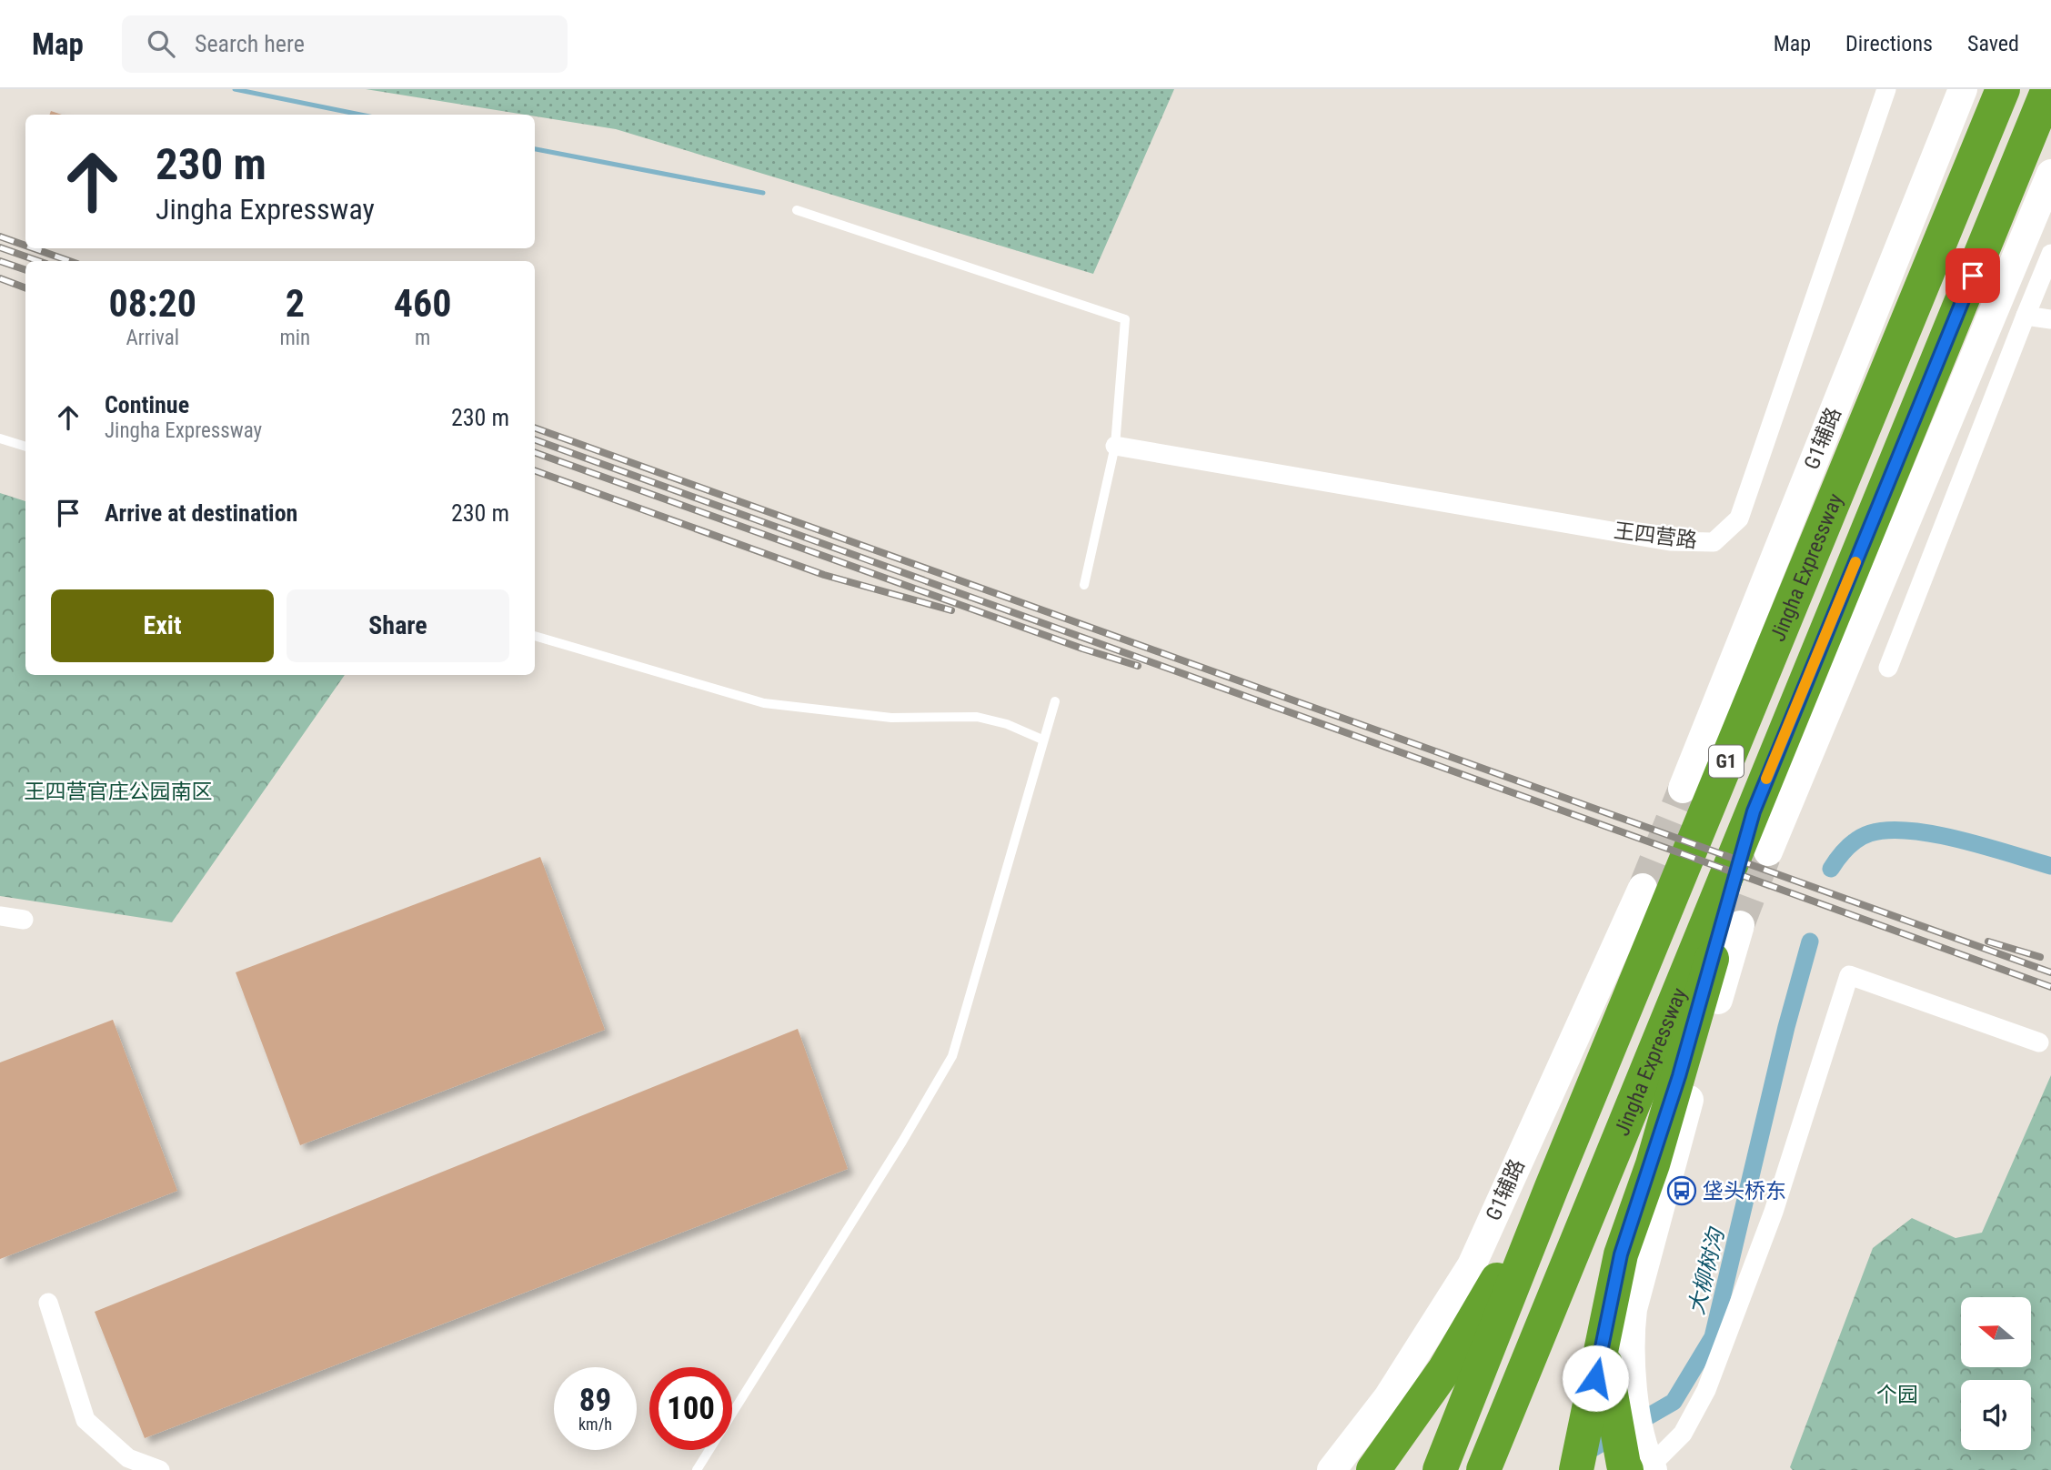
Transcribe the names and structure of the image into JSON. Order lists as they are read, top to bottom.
{
  "streets": {
    "highway": ["Jingha Expressway", "G1"],
    "main road": ["G1辅路"],
    "street": ["王四营路"]
  },
  "water": ["大柳树沟"],
  "parks": ["王四营官庄公园南区", "个园"],
  "places": {
    "bus stop": ["垡头桥东"]
  },
  "north": "left",
  "page": {
    "header": "Map",
    "search": "Search here",
    "nav": ["Map", "Directions", "Saved"],
    "turn": ["230 m", "Jingha Expressway"],
    "eta": [
      "08:20",
      "Arrival",
      "2",
      "min",
      "460",
      "m"
    ],
    "list": [
      {
        "name": "Continue",
        "note": "Jingha Expressway",
        "value": "230 m"
      },
      {
        "name": "Arrive at destination",
        "value": "230 m"
      }
    ],
    "buttons": ["Exit", "Share"],
    "speed": "89 km/h",
    "limit": "100"
  }
}
